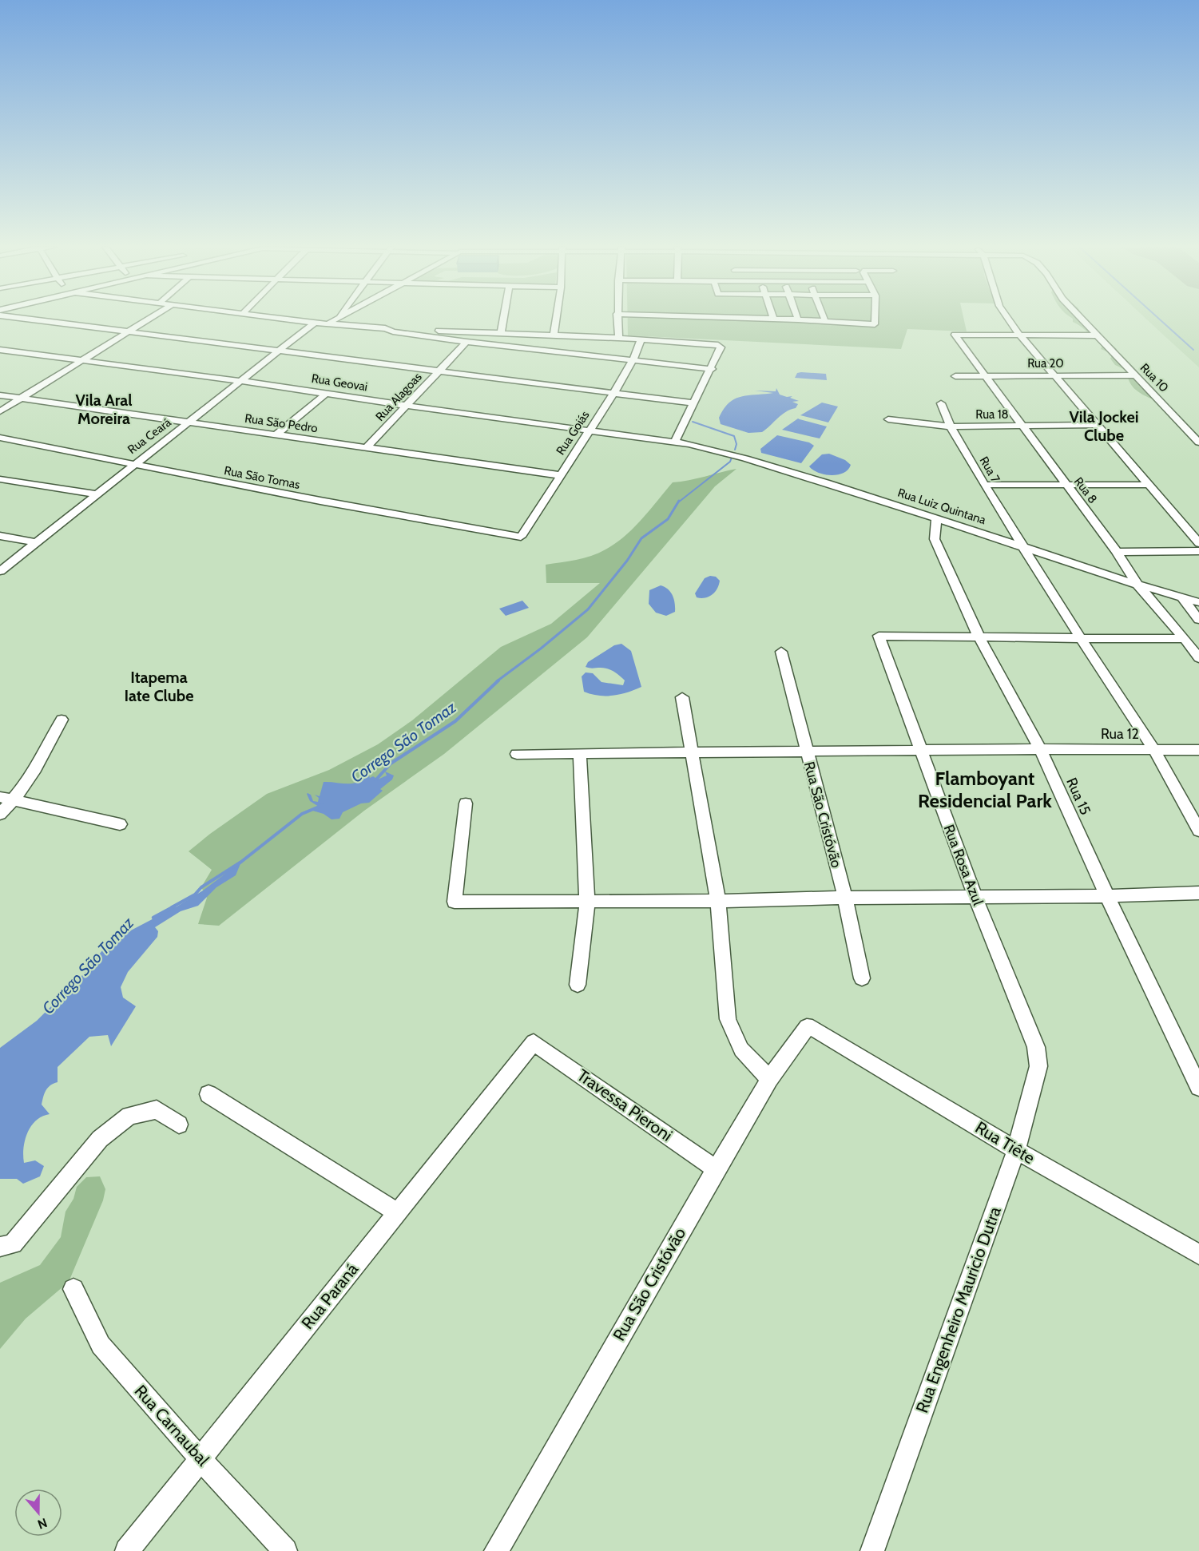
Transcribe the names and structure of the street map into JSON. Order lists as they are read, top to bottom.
{
  "streets": {
    "street": [
      "Rua 20",
      "Rua 10",
      "Rua Geovai",
      "Rua Alagoas",
      "Rua 18",
      "Rua São Pedro",
      "Rua Goiás",
      "Rua Ceará",
      "Rua 7",
      "Rua São Tomas",
      "Rua 8",
      "Rua Luiz Quintana",
      "Rua 12",
      "Rua 15",
      "Rua São Cristóvão",
      "Rua Rosa Azul",
      "Travessa Pieroni",
      "Rua Tiête",
      "Rua Paraná",
      "Rua Engenheiro Mauricio Dutra",
      "Rua Carnaubal"
    ]
  },
  "crossings": [
    ["Rua 20", "Rua 10"],
    ["Rua 20", "Rua 8"],
    ["Rua Geovai", "Rua Alagoas"],
    ["Rua Geovai", "Rua Goiás"],
    ["Rua Geovai", "Rua Ceará"],
    ["Rua Geovai", "Rua Luiz Quintana"],
    ["Rua Alagoas", "Rua São Pedro"],
    ["Rua 18", "Rua 7"],
    ["Rua 18", "Rua 8"],
    ["Rua São Pedro", "Rua Goiás"],
    ["Rua São Pedro", "Rua Ceará"],
    ["Rua Goiás", "Rua São Tomas"],
    ["Rua Ceará", "Rua São Tomas"],
    ["Rua 7", "Rua Luiz Quintana"],
    ["Rua 8", "Rua Luiz Quintana"],
    ["Rua Luiz Quintana", "Rua 15"],
    ["Rua 12", "Rua 15"],
    ["Rua 12", "Rua São Cristóvão"],
    ["Rua 12", "Rua Rosa Azul"],
    ["Rua 15", "Rua Rosa Azul"],
    ["Rua São Cristóvão", "Travessa Pieroni"],
    ["Rua São Cristóvão", "Rua Tiête"],
    ["Rua Rosa Azul", "Rua Engenheiro Mauricio Dutra"],
    ["Travessa Pieroni", "Rua Paraná"],
    ["Rua Tiête", "Rua Engenheiro Mauricio Dutra"],
    ["Rua Paraná", "Rua Carnaubal"]
  ],
  "districts": [
    "Vila Aral Moreira",
    "Vila Jockei Clube",
    "Itapema Iate Clube",
    "Flamboyant Residencial Park"
  ],
  "water": ["Corrego São Tomaz"],
  "north": "bottom"
}
